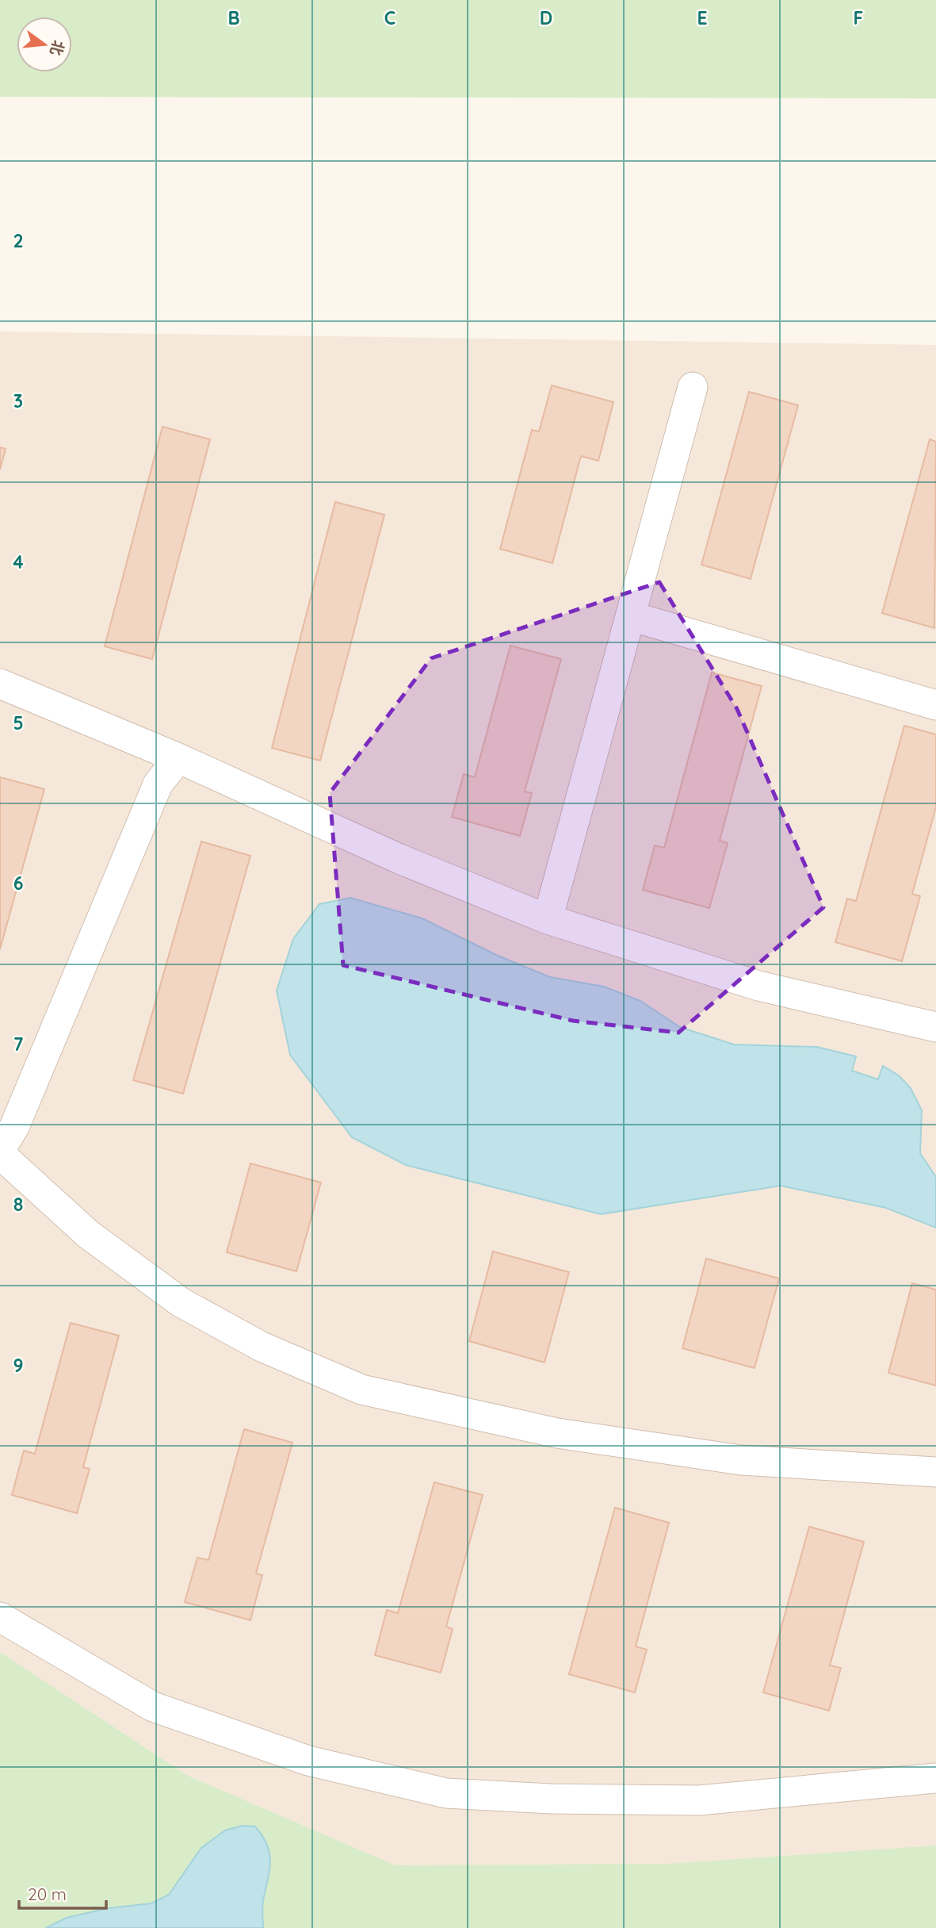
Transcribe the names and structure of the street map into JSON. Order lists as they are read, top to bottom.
{
  "scale_bar": "20 m",
  "north": "right",
  "grid": {
    "columns": [
      "B",
      "C",
      "D",
      "E",
      "F"
    ],
    "rows": [
      "2",
      "3",
      "4",
      "5",
      "6",
      "7",
      "8",
      "9"
    ]
  }
}
